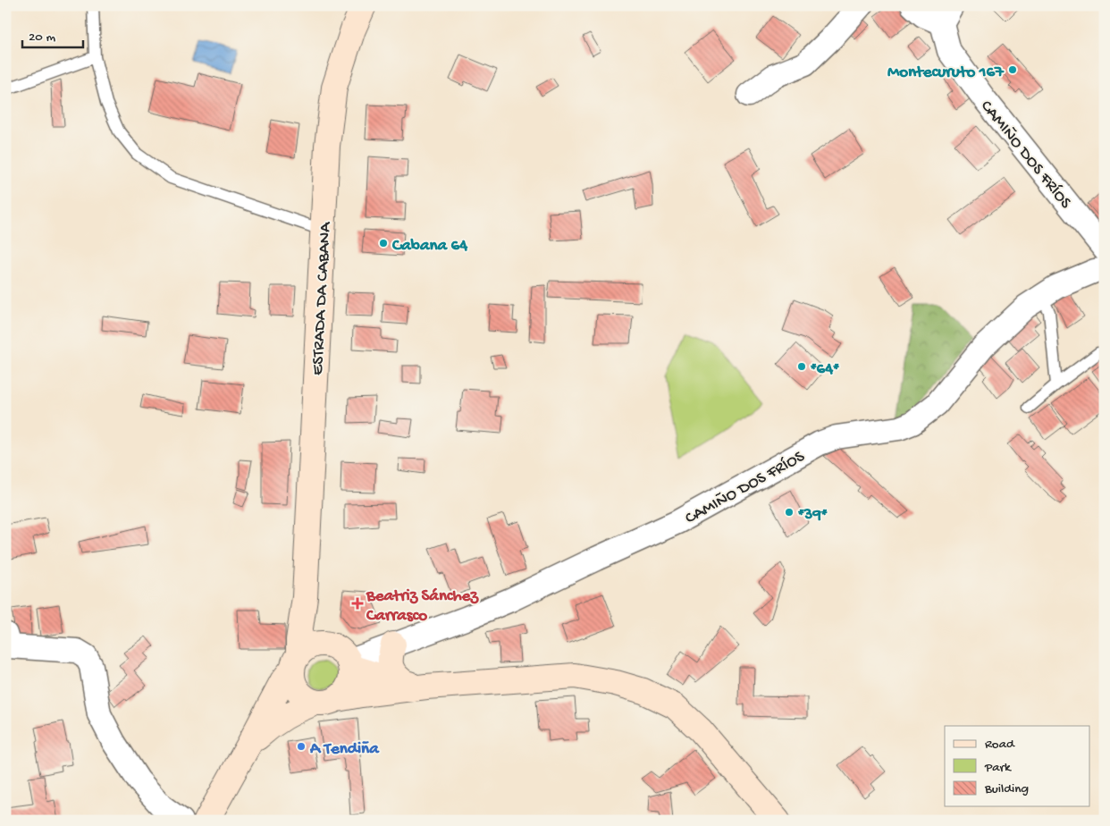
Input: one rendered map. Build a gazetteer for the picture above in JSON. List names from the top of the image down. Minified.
{"streets":{"main road":["ESTRADA DA CABANA"],"street":["CAMIÑO DOS FRÍOS"]},"crossings":[["CAMIÑO DOS FRÍOS","ESTRADA DA CABANA"]],"places":{"other":["Montecuruto 167","Cabana 64","*64*","*39*","A Tendiña"],"health":["Beatriz Sánchez Carrasco"]},"legend":["Road","Park","Building"],"scale_bar":"20 m"}
